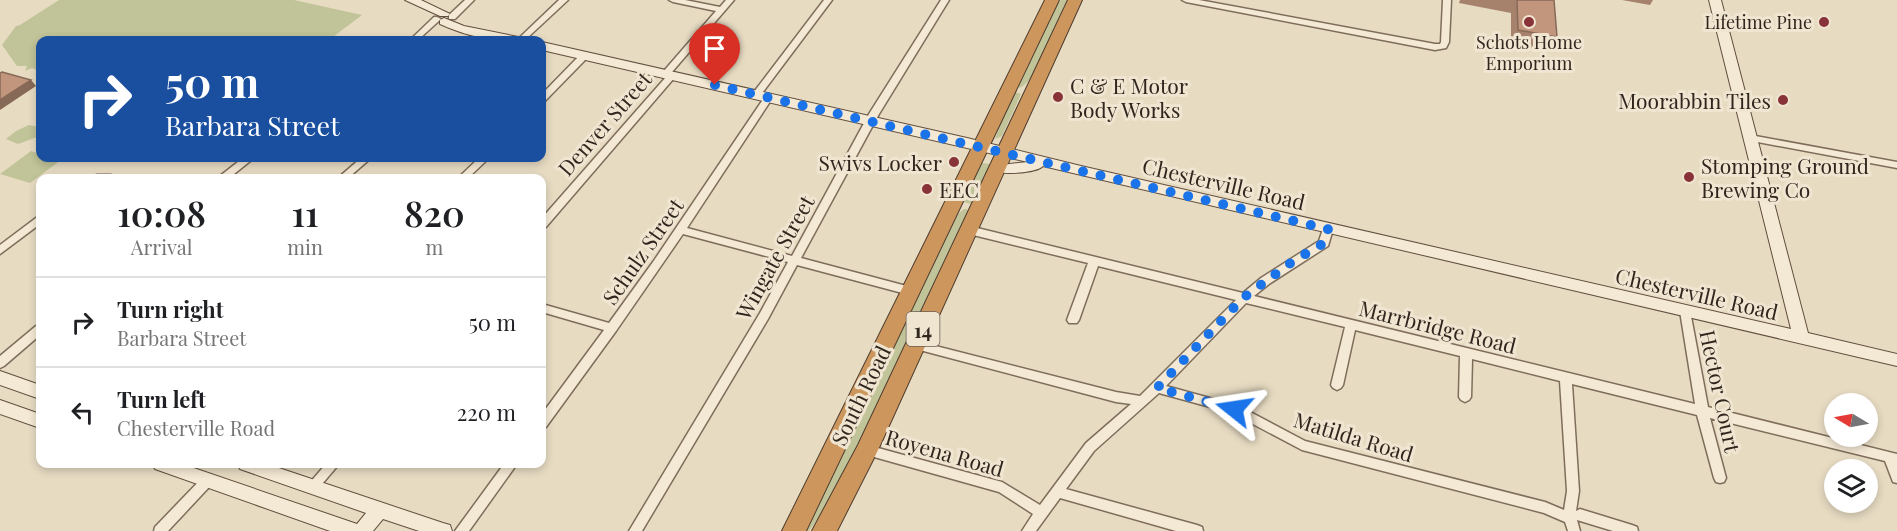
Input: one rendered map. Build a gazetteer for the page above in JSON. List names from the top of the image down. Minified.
{"streets":{"highway":["14","South Road"],"main road":["Chesterville Road"],"street":["Denver Street","Schulz Street","Wingate Street","Marrbridge Road","Hector Court","Matilda Road","Royena Road"]},"crossings":[["Chesterville Road","Hector Court"],["Chesterville Road","South Road"],["Marrbridge Road","Hector Court"],["Marrbridge Road","South Road"],["South Road","Royena Road"]],"places":["Schots Home Emporium","Lifetime Pine","C & E Motor Body Works","Moorabbin Tiles","Swivs Locker","Stomping Ground Brewing Co","EEC"],"north":"left","page":{"turn":["50 m","Barbara Street"],"eta":["10:08","Arrival","11","min","820","m"],"list":[{"name":"Turn right","note":"Barbara Street","value":"50 m"},{"name":"Turn left","note":"Chesterville Road","value":"220 m"}]}}
